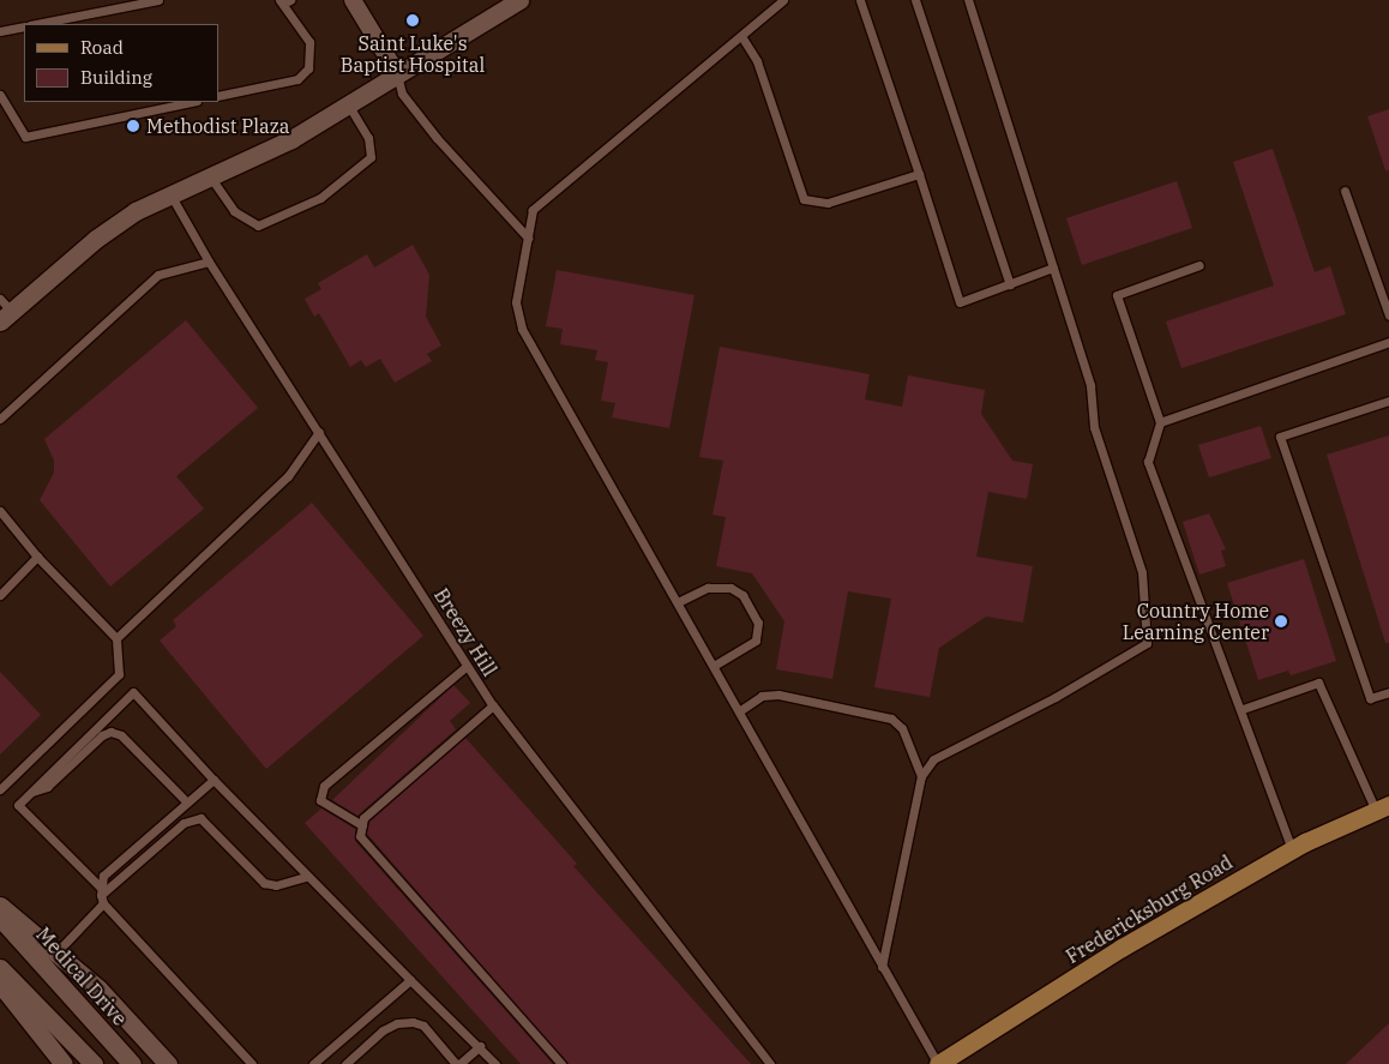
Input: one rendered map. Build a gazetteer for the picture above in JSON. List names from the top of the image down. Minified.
{"streets":{"main road":["Fredericksburg Road"],"street":["Medical Drive"],"lane":["Breezy Hill"]},"places":["Saint Luke's Baptist Hospital","Methodist Plaza","Country Home Learning Center"],"legend":["Road","Building"]}
